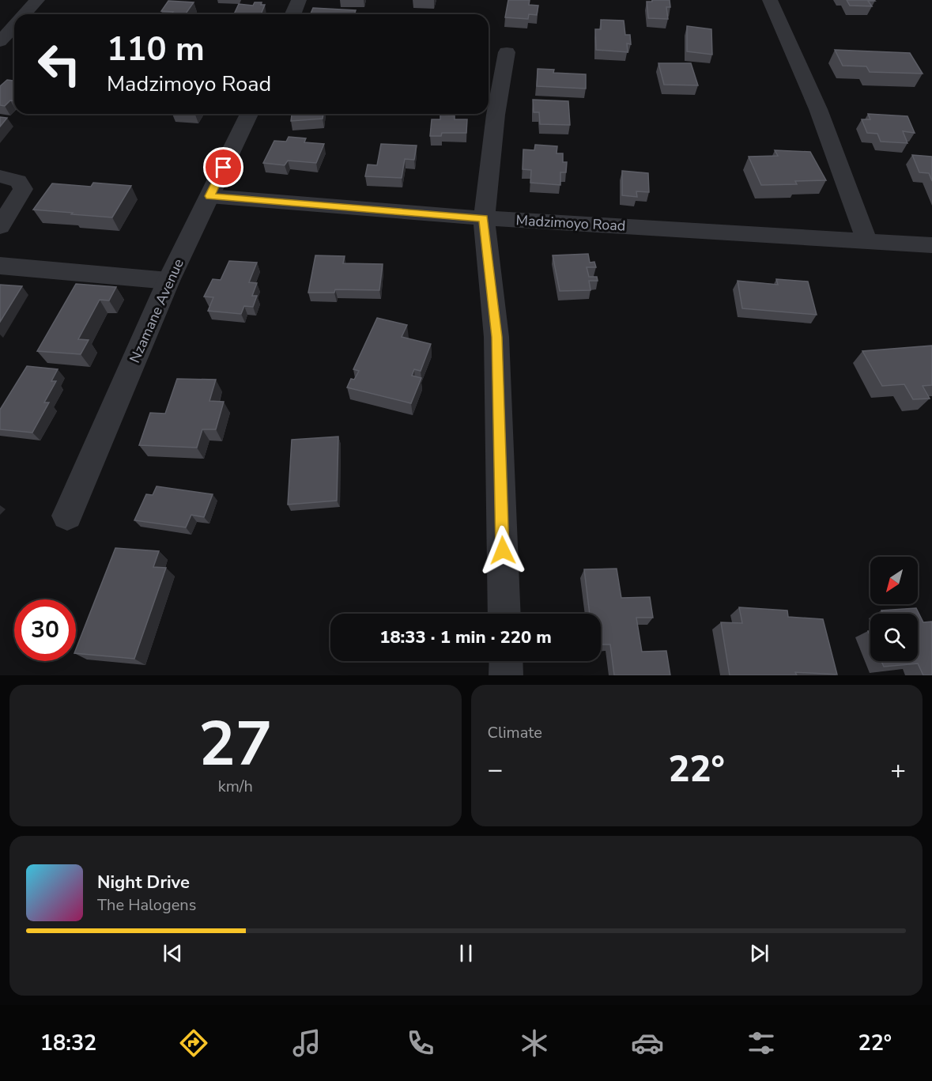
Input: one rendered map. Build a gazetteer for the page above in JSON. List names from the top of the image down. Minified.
{"streets":{"street":["Madzimoyo Road","Nzamane Avenue"]},"crossings":[["Madzimoyo Road","Nzamane Avenue"]],"north":"bottom left","page":{"turn":["110 m","Madzimoyo Road"],"limit":"30","trip":"18:33 · 1 min · 220 m","tile":[["27","km/h"],"Climate"],"heat":["−","22°","+"],"song":["Night Drive","The Halogens"],"tabs":["18:32","22°"]}}
